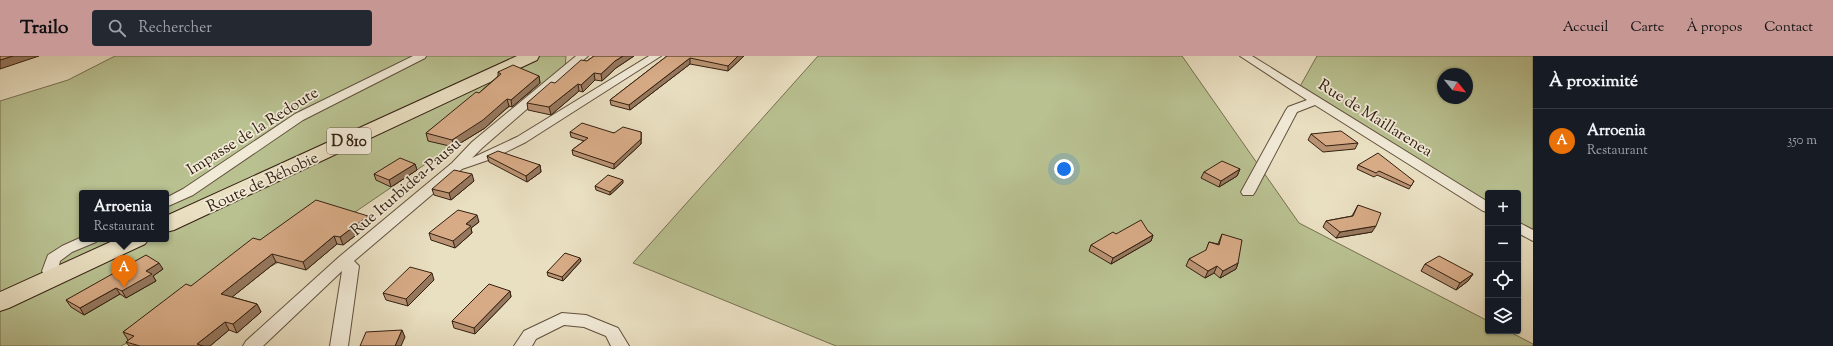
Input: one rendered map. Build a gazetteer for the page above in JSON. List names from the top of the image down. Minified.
{"streets":{"main road":["D 810","Route de Béhobie"],"street":["Rue de Maillarenea","Impasse de la Redoute","Rue Iturbidea-Pausu"]},"north":"bottom right","page":{"header":"Trailo","search":"Rechercher","nav":["Accueil","Carte","À propos","Contact"],"heading":"À proximité","list":[{"mark":"A","name":"Arroenia","note":"Restaurant","value":"350 m"}],"map_buttons":["+","−"],"popup":["Arroenia","Restaurant"],"pins":"A"}}
